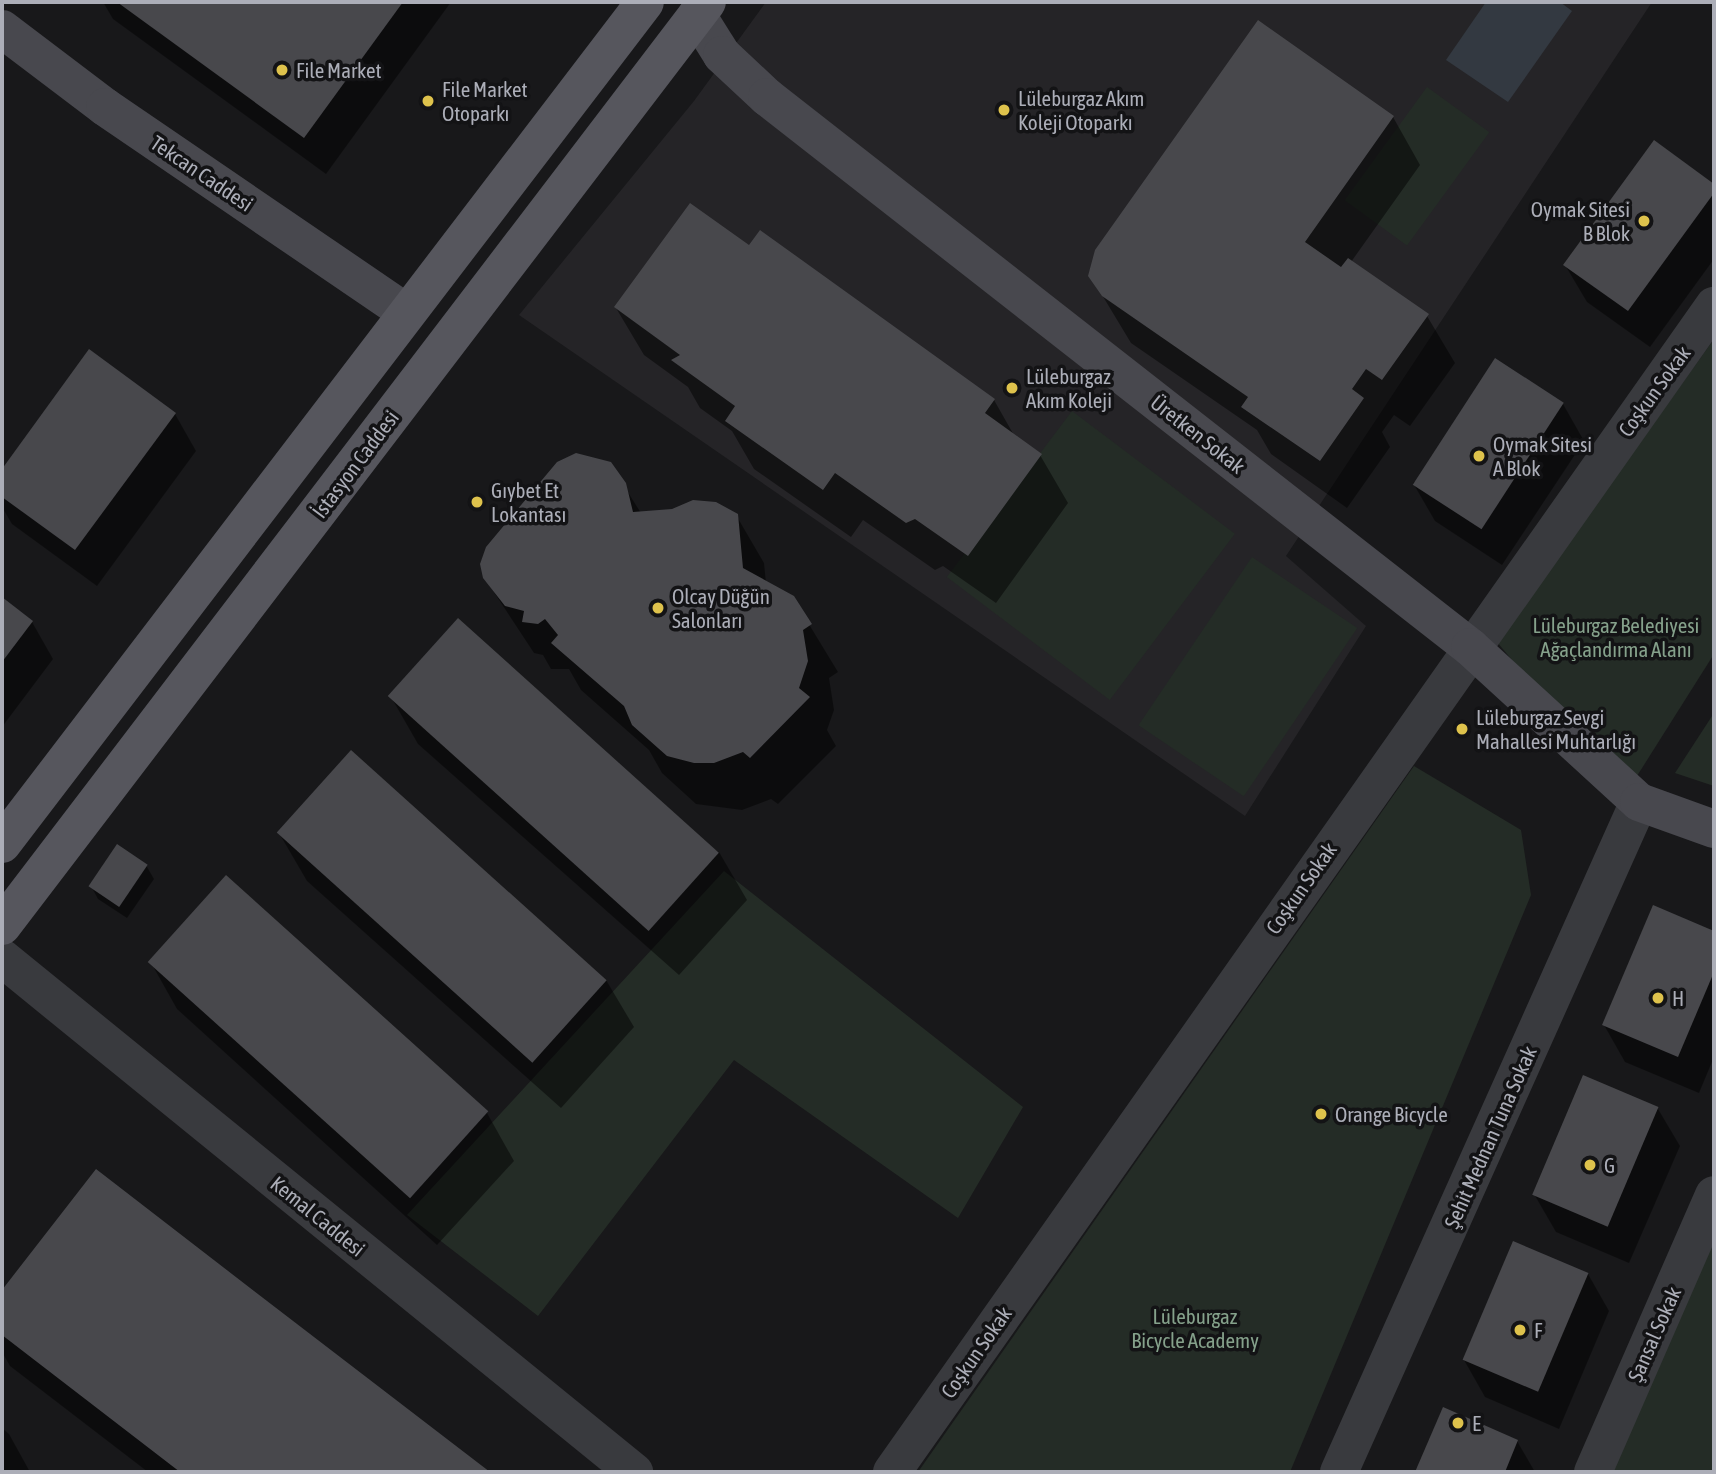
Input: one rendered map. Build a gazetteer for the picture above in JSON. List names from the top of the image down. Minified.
{"streets":{"main road":["İstasyon Caddesi"],"street":["Tekcan Caddesi","Coşkun Sokak","Üretken Sokak","Şehit Mednan Tuna Sokak","Kemal Caddesi","Şansal Sokak"]},"crossings":[["Coşkun Sokak","Üretken Sokak"],["Üretken Sokak","İstasyon Caddesi"],["Üretken Sokak","Şehit Mednan Tuna Sokak"]],"parks":["Lüleburgaz Belediyesi Ağaçlandırma Alanı","Lüleburgaz Bicycle Academy"],"places":["File Market","File Market Otoparkı","Lüleburgaz Akım Koleji Otoparkı","Oymak Sitesi B Blok","Lüleburgaz Akım Koleji","Oymak Sitesi A Blok","Gıybet Et Lokantası","Olcay Düğün Salonları","Lüleburgaz Sevgi Mahallesi Muhtarlığı","H","Orange Bicycle","G","F","E"]}
